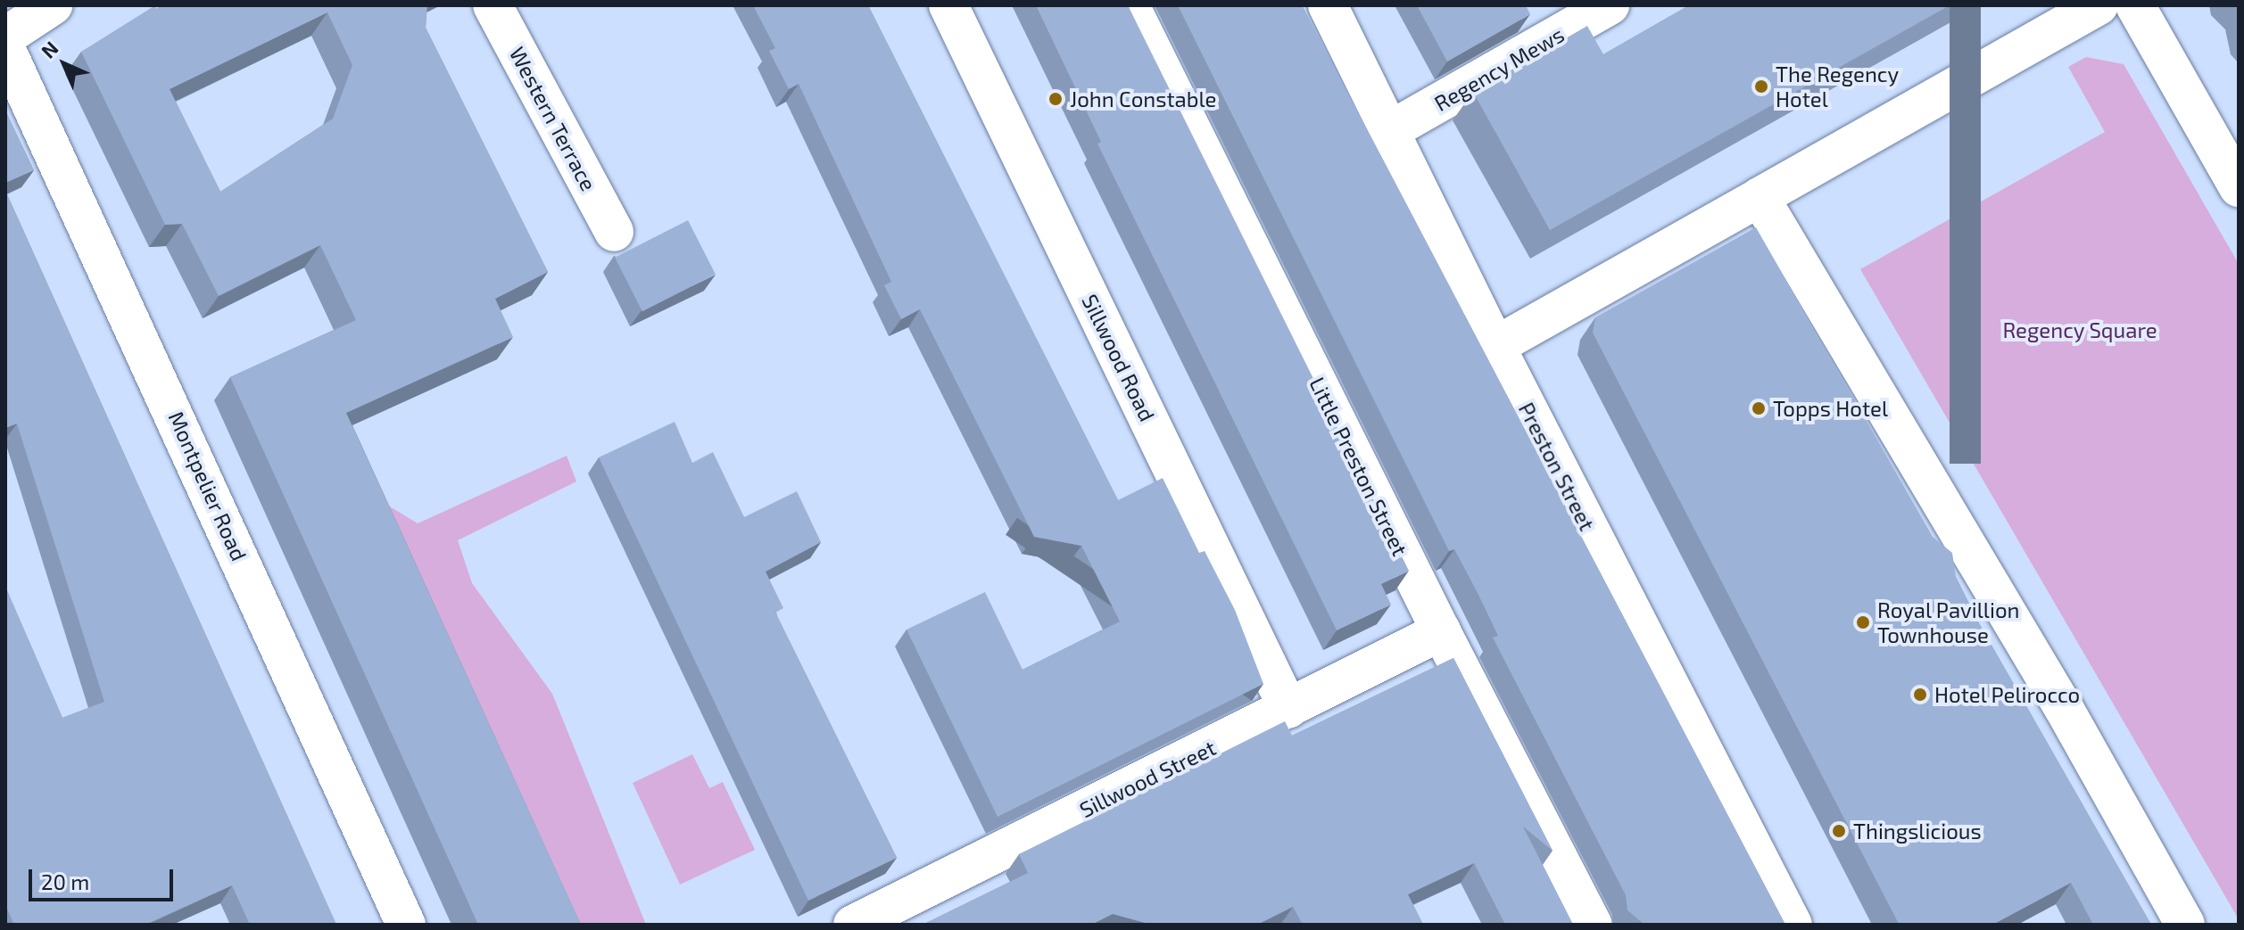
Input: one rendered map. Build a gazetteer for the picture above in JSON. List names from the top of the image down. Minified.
{"streets":{"street":["Regency Mews","Western Terrace","Sillwood Road","Little Preston Street","Preston Street","Montpelier Road","Sillwood Street"]},"crossings":[["Regency Mews","Preston Street"],["Sillwood Road","Sillwood Street"],["Little Preston Street","Sillwood Street"]],"parks":["Regency Square"],"places":["The Regency Hotel","John Constable","Topps Hotel","Royal Pavillion Townhouse","Hotel Pelirocco","Thingslicious"],"scale_bar":"20 m","north":"top left"}
